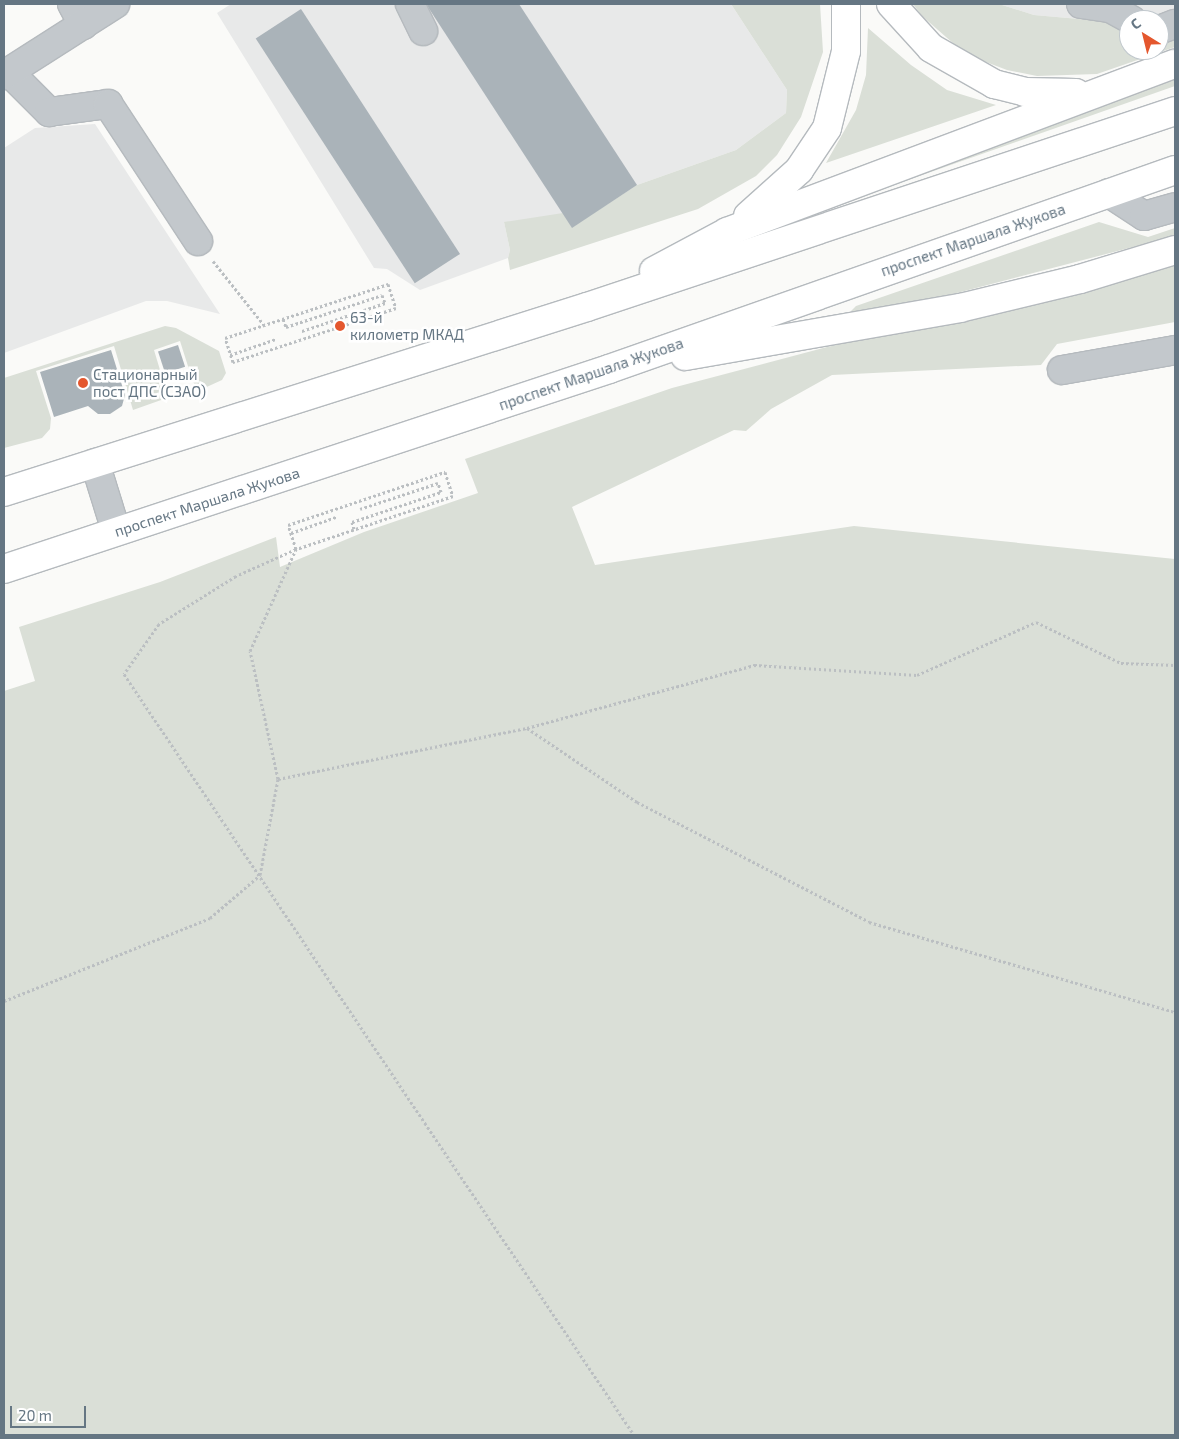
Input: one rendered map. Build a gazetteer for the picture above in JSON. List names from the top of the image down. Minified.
{"streets":{"main road":["проспект Маршала Жукова"]},"places":["63-й километр МКАД","Стационарный пост ДПС (СЗАО)"],"scale_bar":"20 m","north":"top left"}
